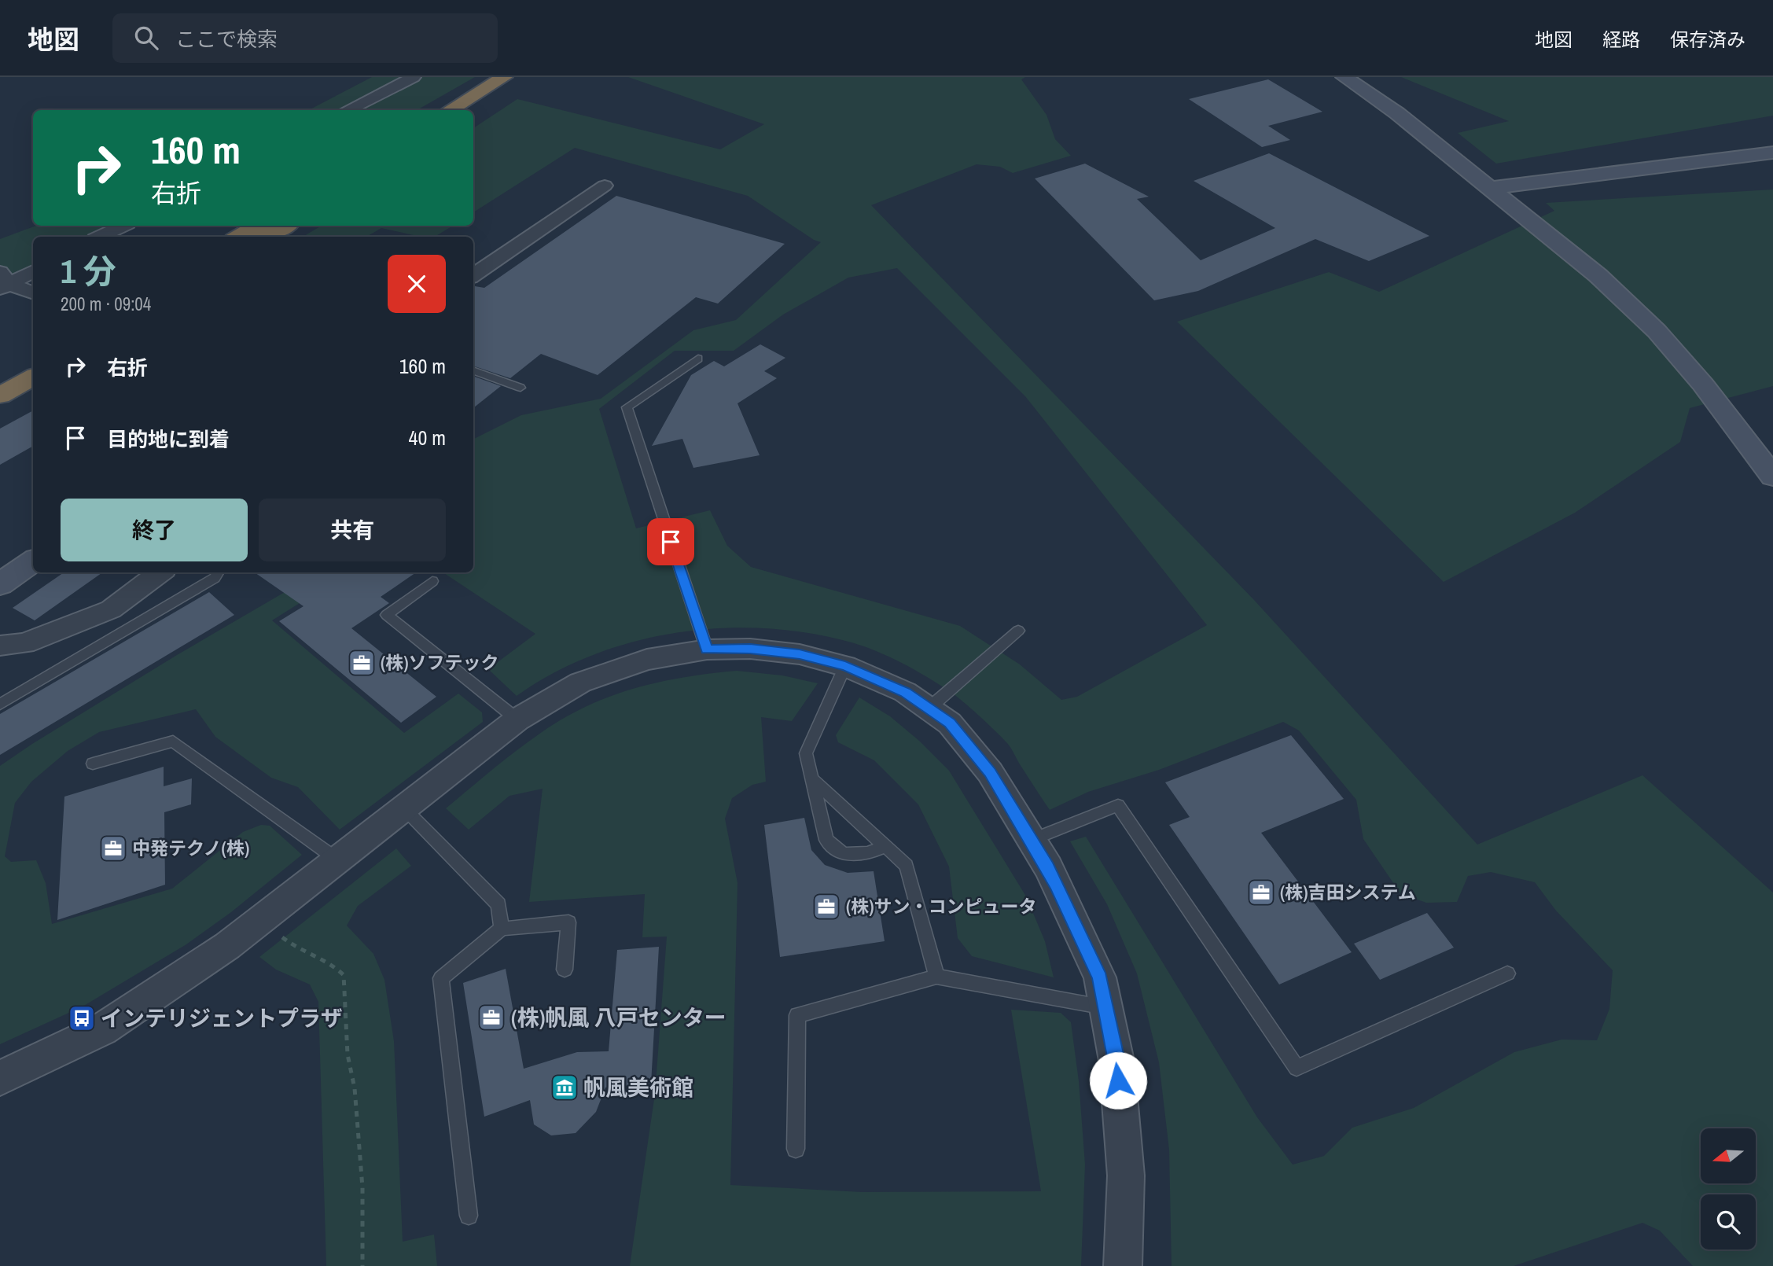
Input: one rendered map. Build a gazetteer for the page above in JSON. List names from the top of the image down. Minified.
{"places":{"office":["(株)ソフテック","中発テクノ(株)","(株)吉田システム","(株)サン・コンピュータ","(株)帆風 八戸センター"],"bus stop":["インテリジェントプラザ"],"museum":["帆風美術館"]},"north":"left","page":{"header":"地図","search":"ここで検索","nav":["地図","経路","保存済み"],"turn":["160 m","右折"],"heading":["1 分","200 m · 09:04"],"list":[{"name":"右折","value":"160 m"},{"name":"目的地に到着","value":"40 m"}],"buttons":["終了","共有"]}}
